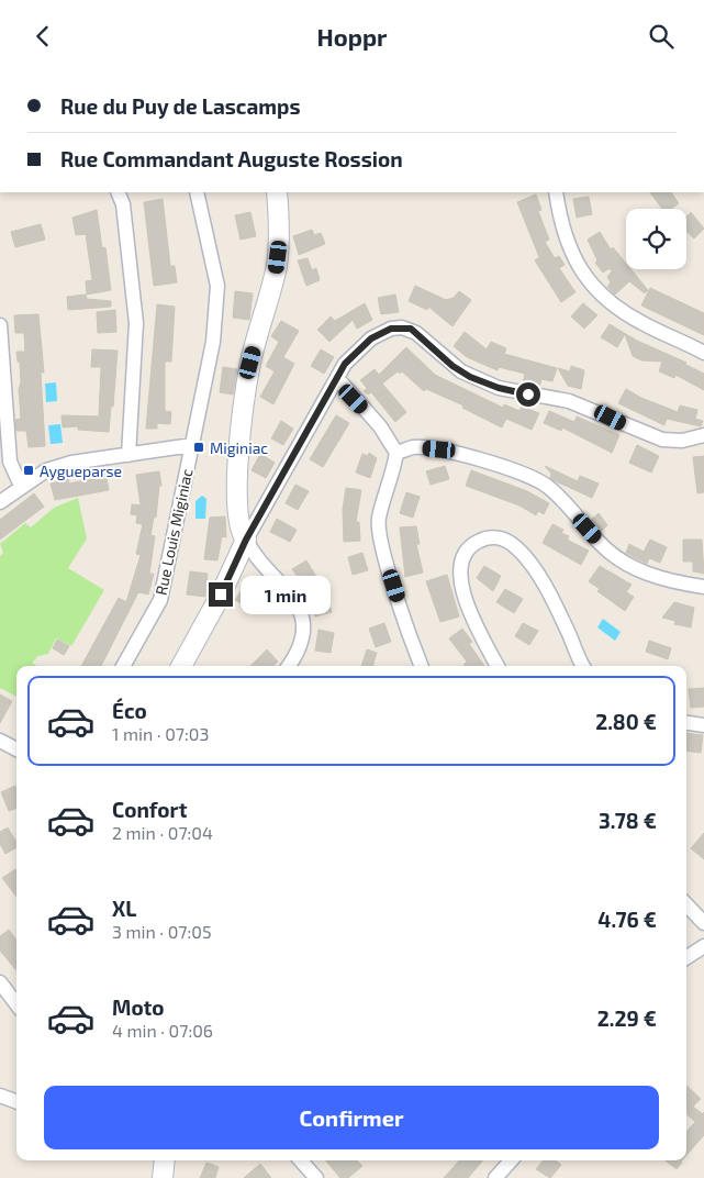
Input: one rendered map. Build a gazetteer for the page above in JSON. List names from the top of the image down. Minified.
{"streets":{"street":["Rue Louis Miginiac"]},"places":{"transit":["Miginiac","Aygueparse"]},"page":{"header":"Hoppr","banner":["Rue du Puy de Lascamps","Rue Commandant Auguste Rossion"],"bubble":"1 min","list":[{"name":"Éco","note":"1 min · 07:03","value":"2.80 €"},{"name":"Confort","note":"2 min · 07:04","value":"3.78 €"},{"name":"XL","note":"3 min · 07:05","value":"4.76 €"},{"name":"Moto","note":"4 min · 07:06","value":"2.29 €"}],"buttons":"Confirmer"}}
